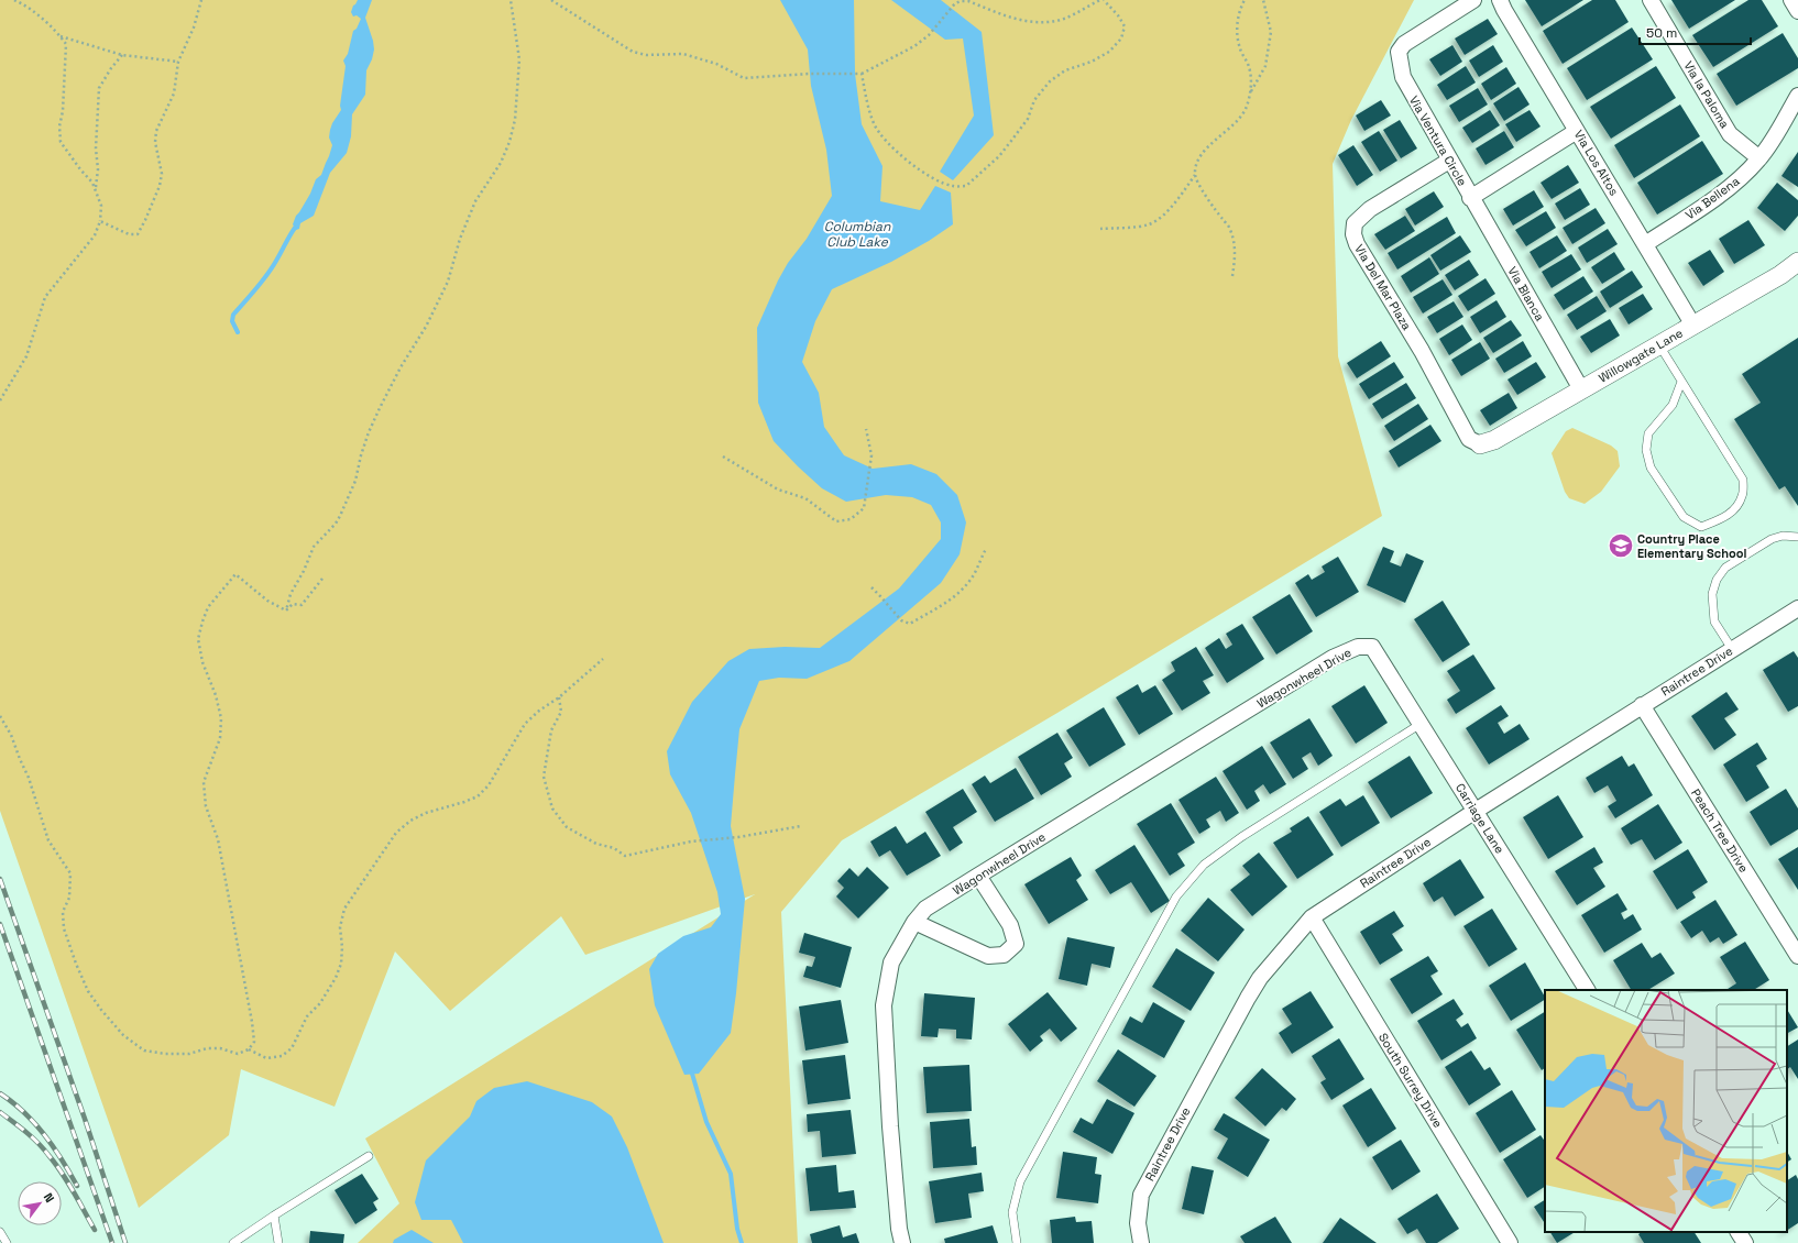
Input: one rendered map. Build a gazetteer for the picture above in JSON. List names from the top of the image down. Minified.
{"streets":{"street":["Via la Paloma","Via Ventura Circle","Via Los Altos","Via Bellena","Via Del Mar Plaza","Via Blanca","Willowgate Lane","Raintree Drive","Wagonwheel Drive","Carriage Lane","Peach Tree Drive","South Surrey Drive"]},"crossings":[["Via la Paloma","Via Bellena"],["Via Ventura Circle","Via Los Altos"],["Via Ventura Circle","Via Del Mar Plaza"],["Via Ventura Circle","Via Blanca"],["Via Los Altos","Via Bellena"],["Via Los Altos","Willowgate Lane"],["Via Del Mar Plaza","Willowgate Lane"],["Via Blanca","Willowgate Lane"],["Raintree Drive","Carriage Lane"],["Raintree Drive","Peach Tree Drive"],["Raintree Drive","South Surrey Drive"],["Wagonwheel Drive","Carriage Lane"]],"water":["Columbian Club Lake"],"places":{"school or university":["Country Place Elementary School"]},"scale_bar":"50 m","north":"top right"}
